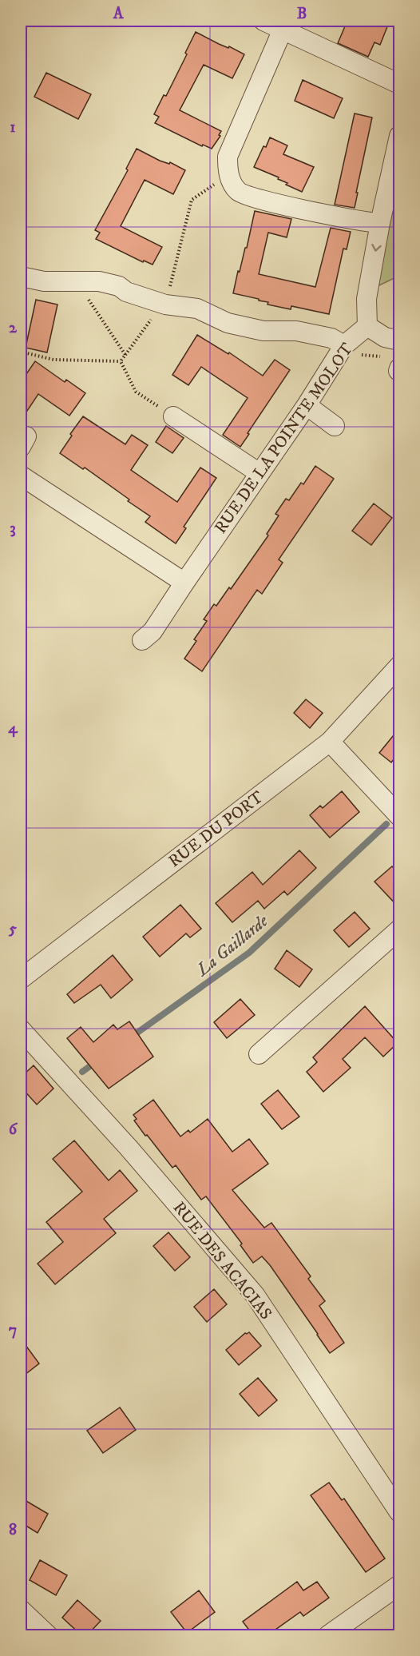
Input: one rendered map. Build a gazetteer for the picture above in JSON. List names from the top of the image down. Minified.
{"streets":{"street":["RUE DE LA POINTE MOLOT","RUE DU PORT","RUE DES ACACIAS"]},"water":["La Gaillarde"],"grid":{"columns":["A","B"],"rows":["1","2","3","4","5","6","7","8"]}}
